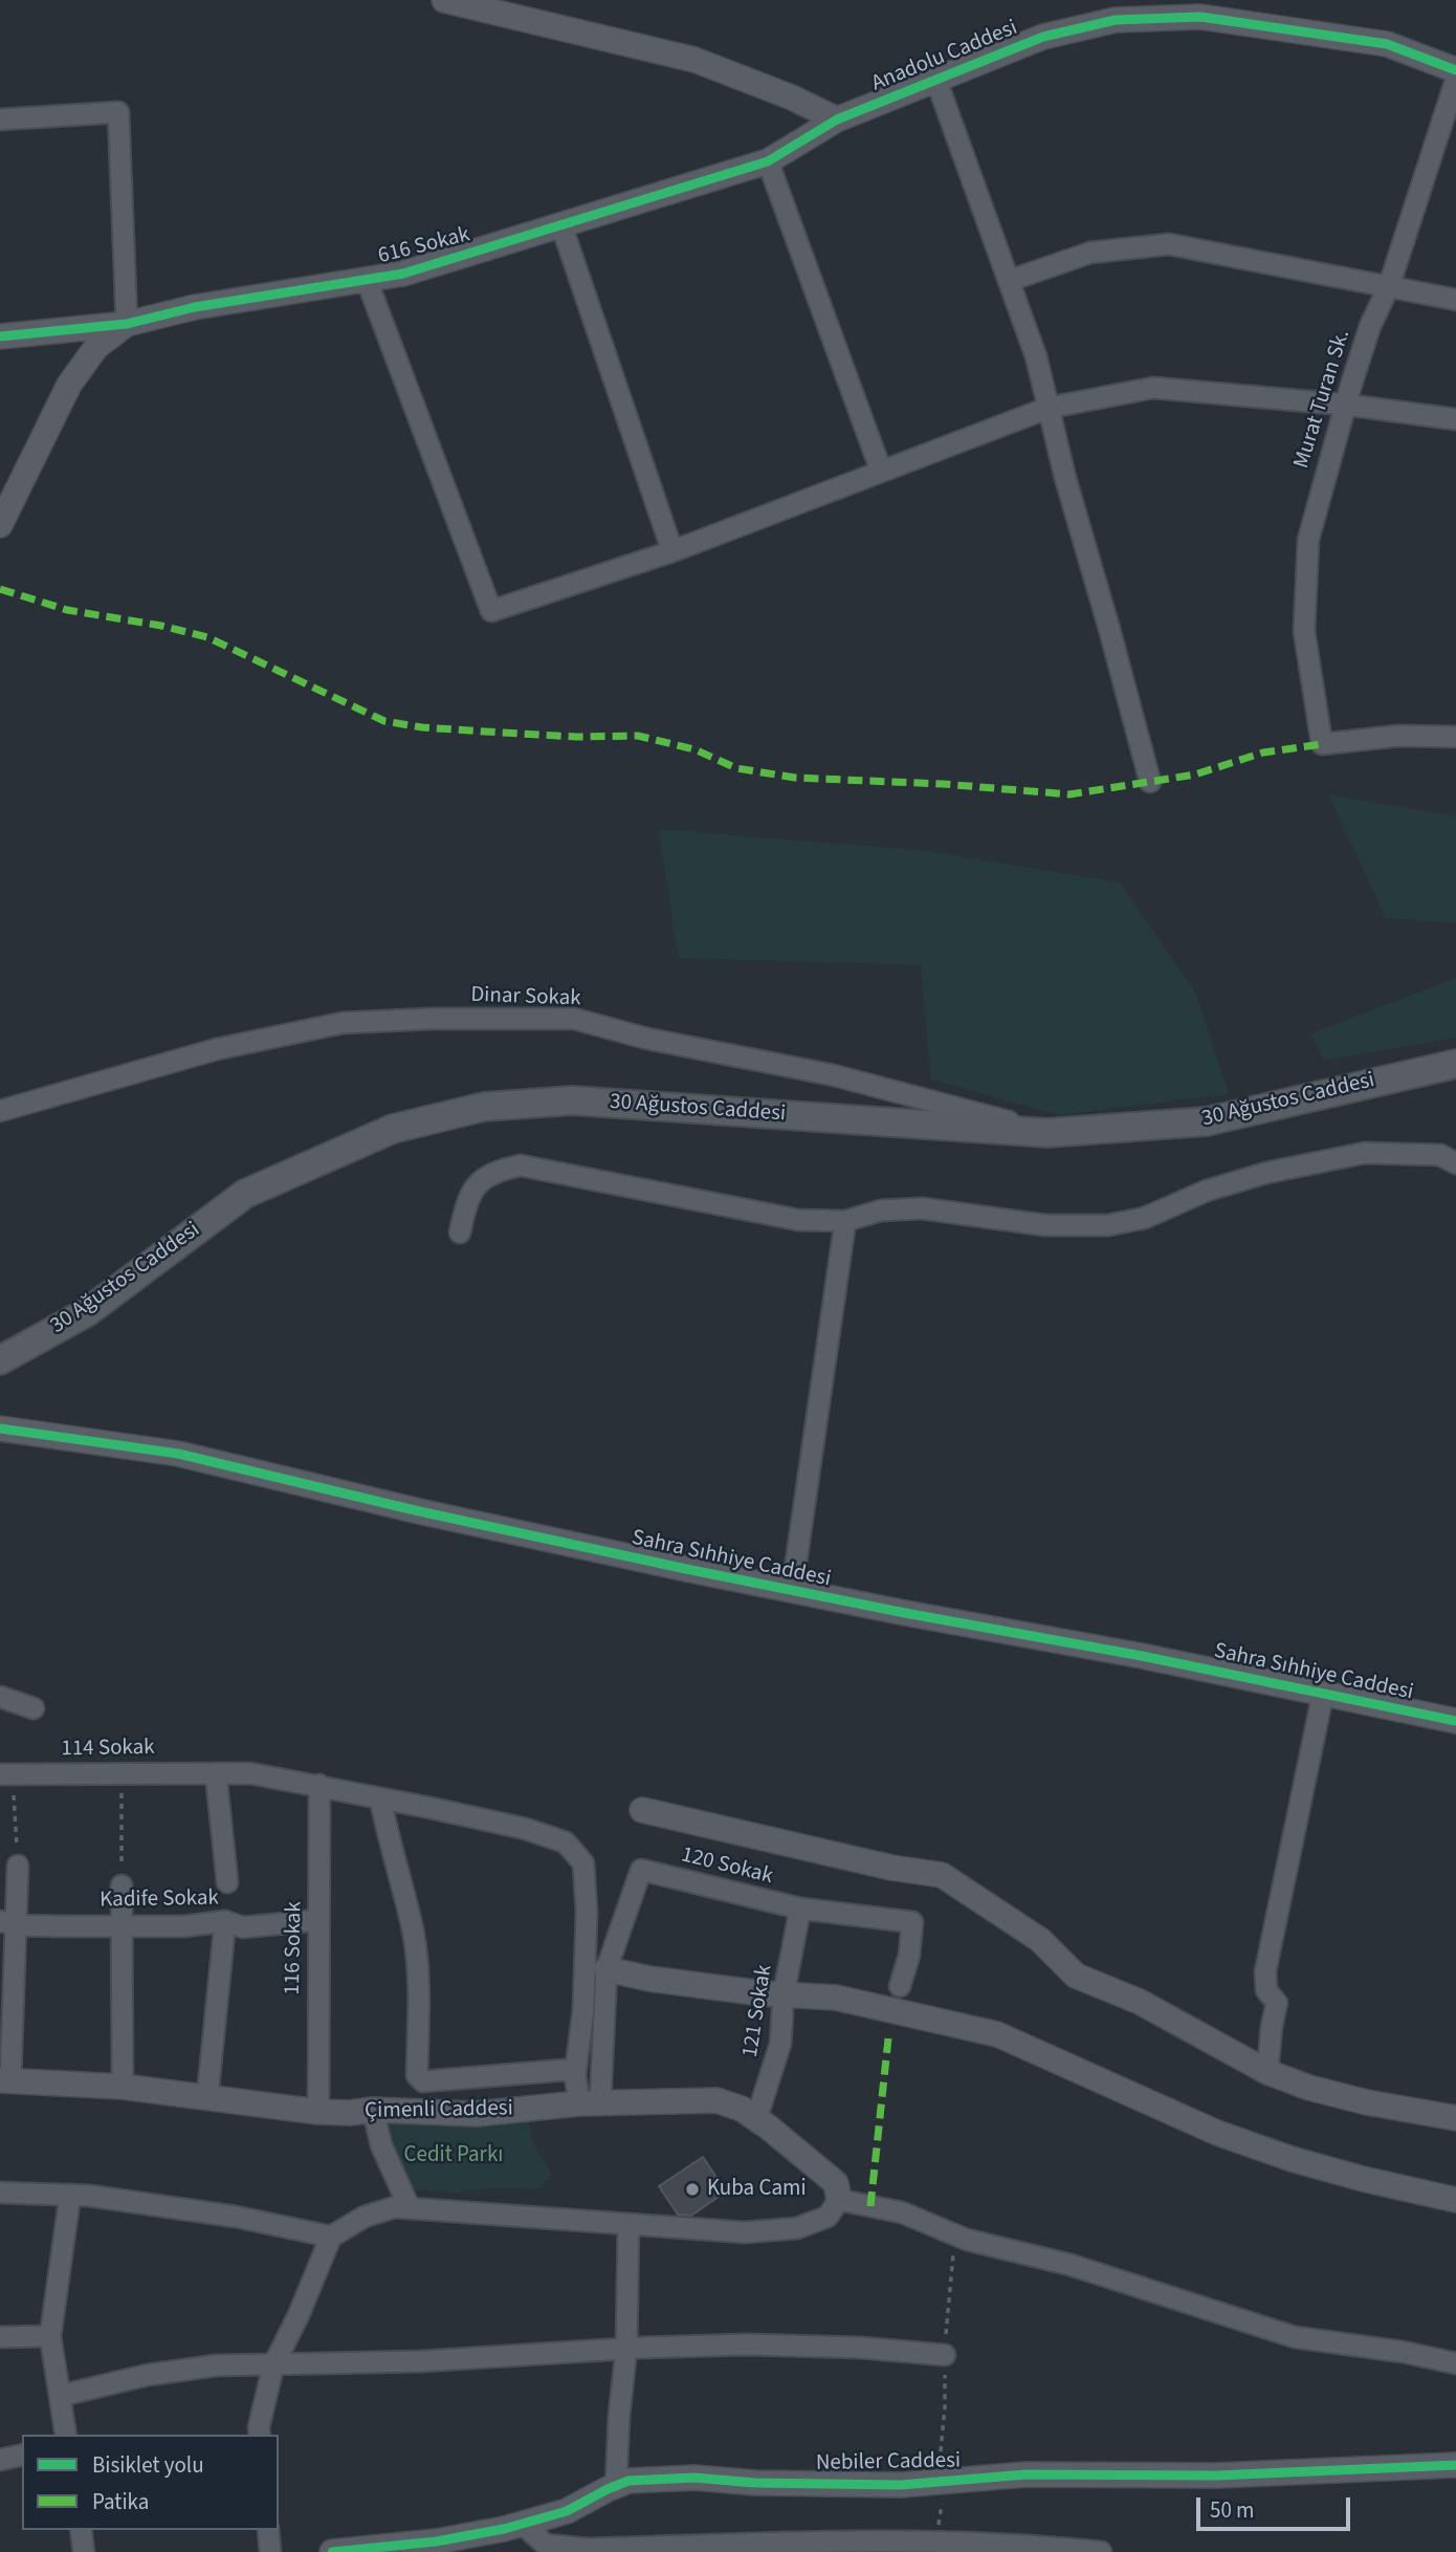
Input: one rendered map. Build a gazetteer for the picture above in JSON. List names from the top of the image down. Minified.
{"streets":{"main road":["30 Ağustos Caddesi"],"street":["Anadolu Caddesi","616 Sokak","Murat Turan Sk.","Dinar Sokak","Sahra Sıhhiye Caddesi","114 Sokak","120 Sokak","Kadife Sokak","116 Sokak","121 Sokak","Çimenli Caddesi","Nebiler Caddesi"]},"crossings":[["Anadolu Caddesi","616 Sokak"],["Dinar Sokak","30 Ağustos Caddesi"],["114 Sokak","116 Sokak"],["114 Sokak","Çimenli Caddesi"],["120 Sokak","121 Sokak"],["Kadife Sokak","116 Sokak"],["116 Sokak","Çimenli Caddesi"],["121 Sokak","Çimenli Caddesi"]],"parks":["Cedit Parkı"],"places":["Kuba Cami"],"legend":["Bisiklet yolu","Patika"],"scale_bar":"50 m"}
